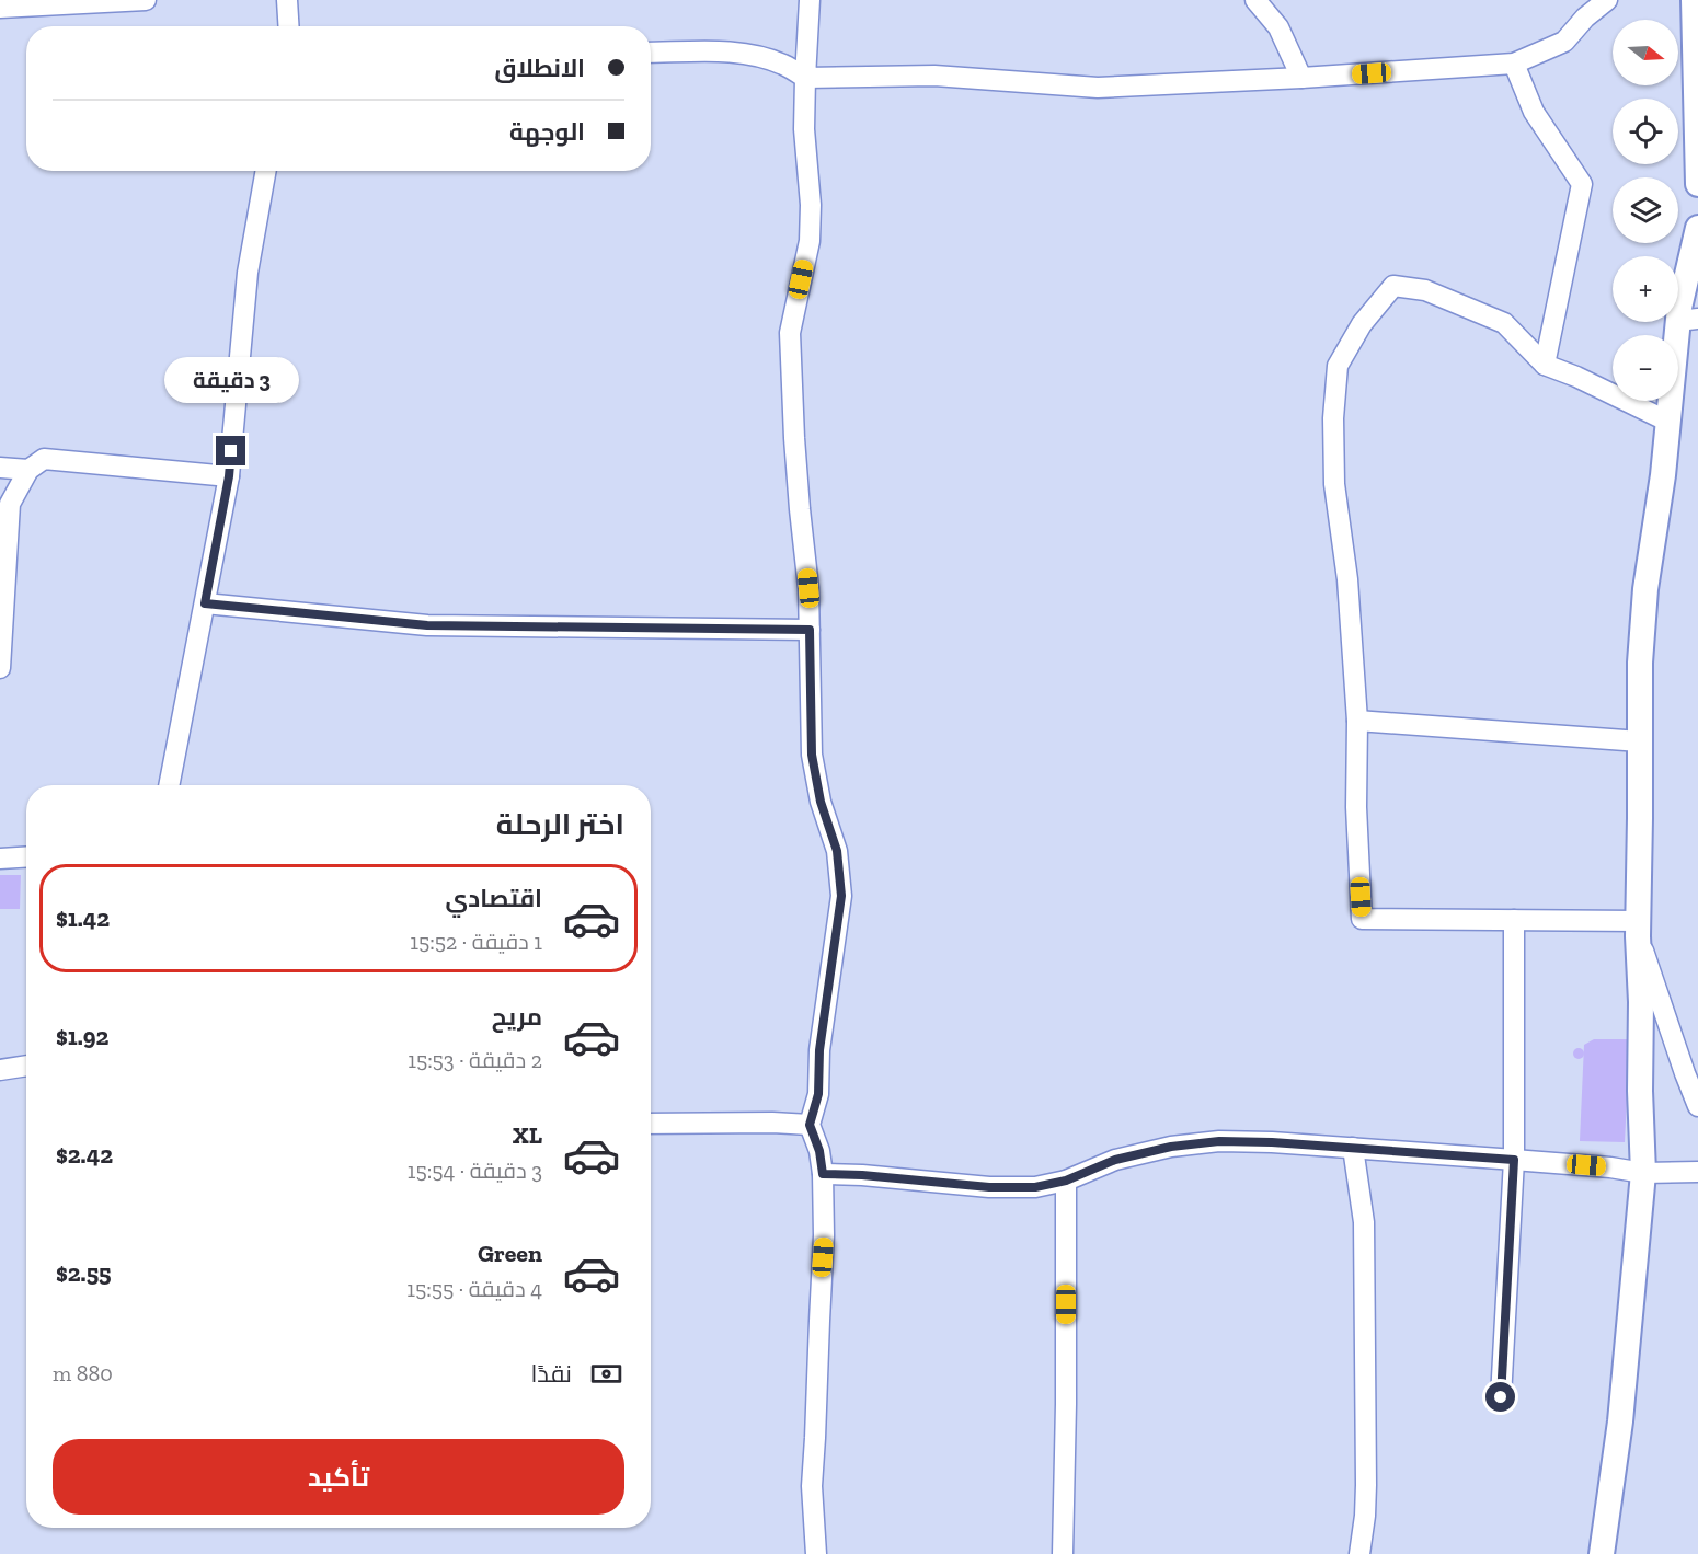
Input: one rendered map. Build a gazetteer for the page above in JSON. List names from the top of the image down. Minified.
{"north":"right","page":{"map_buttons":["+","−"],"banner":["الانطلاق","الوجهة"],"bubble":"3 دقيقة","heading":"اختر الرحلة","list":[{"name":"اقتصادي","note":"1 دقيقة · 15:52","value":"$1.42"},{"name":"مريح","note":"2 دقيقة · 15:53","value":"$1.92"},{"name":"XL","note":"3 دقيقة · 15:54","value":"$2.42"},{"name":"Green","note":"4 دقيقة · 15:55","value":"$2.55"}],"pay":["نقدًا","880 m"],"buttons":"تأكيد"}}
